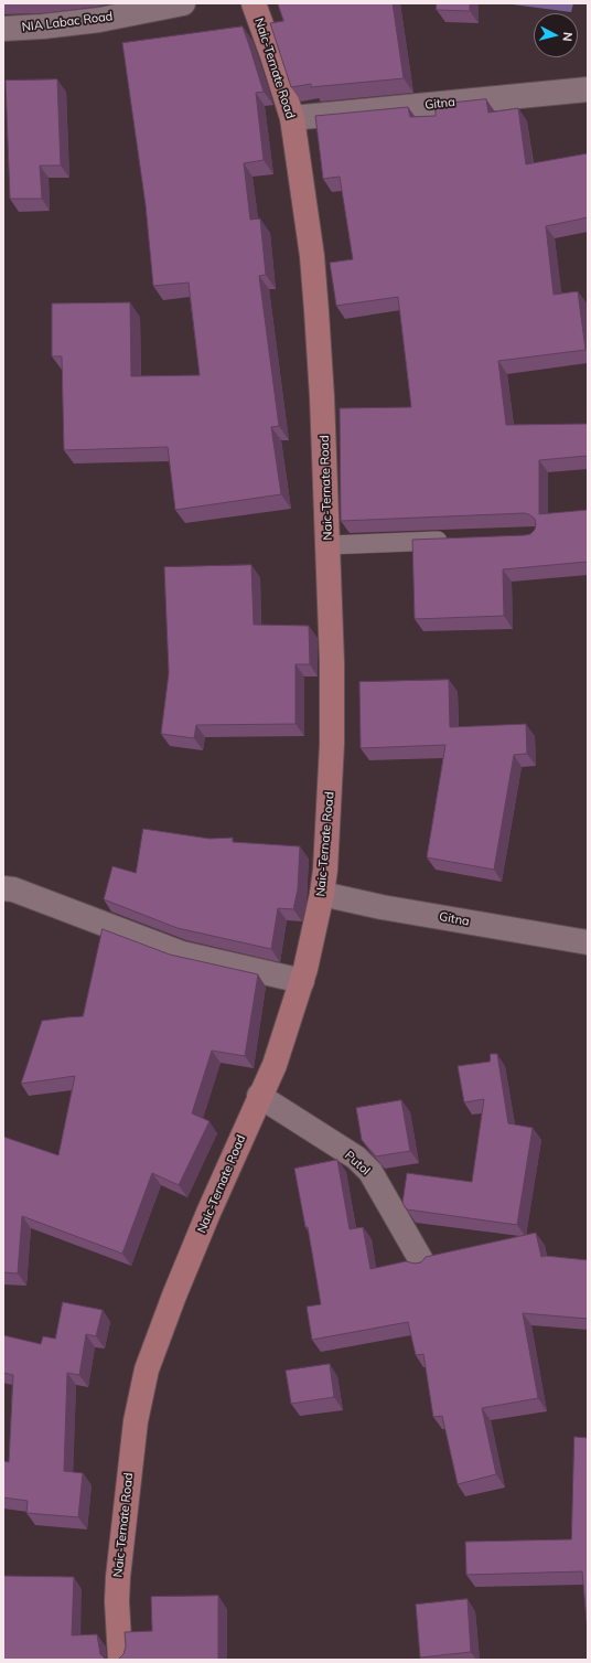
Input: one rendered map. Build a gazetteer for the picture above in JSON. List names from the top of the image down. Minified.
{"streets":{"main road":["Naic-Ternate Road"],"street":["NIA Labac Road","Gitna","Putol"]},"crossings":[["Naic-Ternate Road","Gitna"],["Naic-Ternate Road","Putol"]],"north":"right"}
